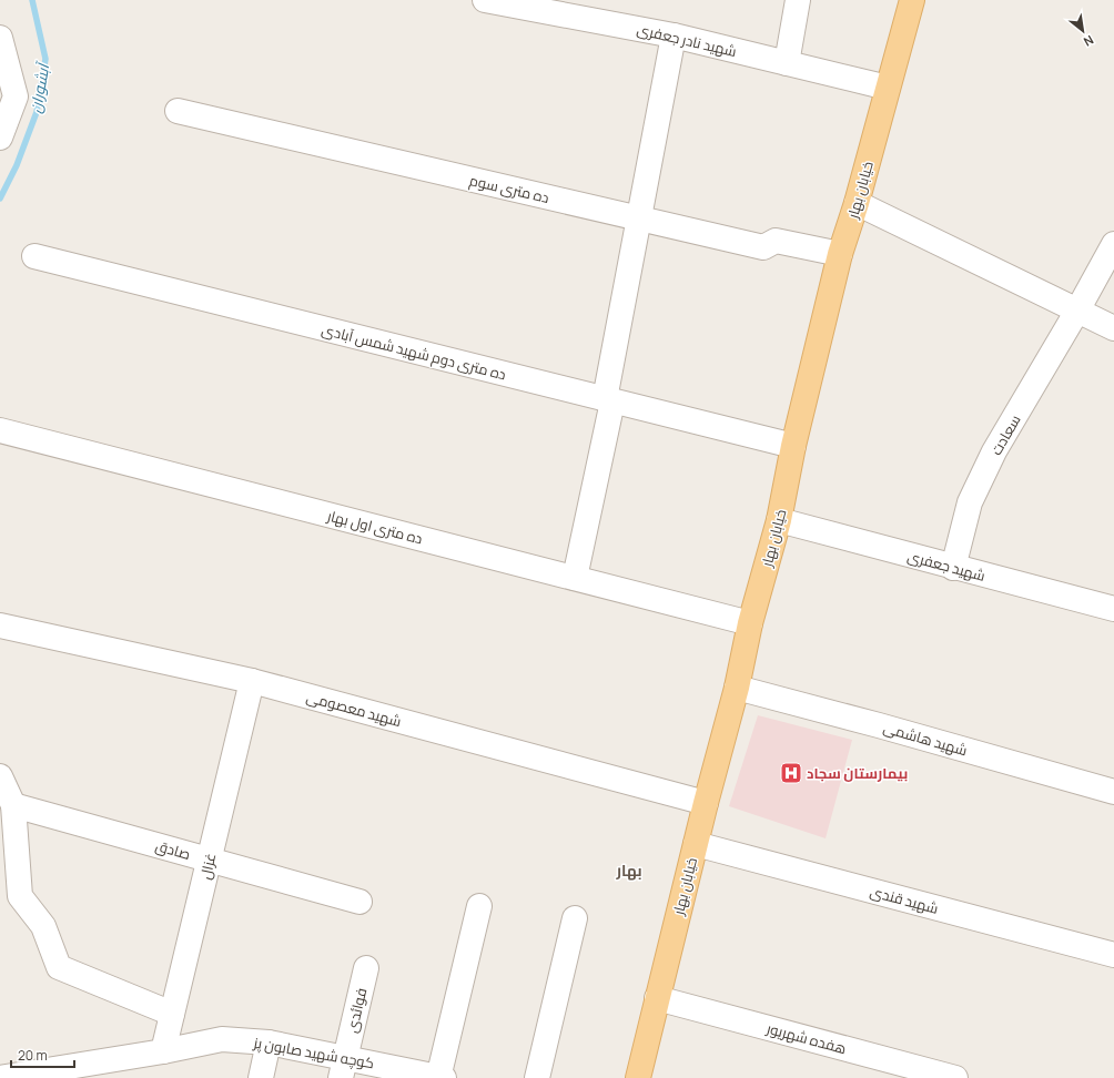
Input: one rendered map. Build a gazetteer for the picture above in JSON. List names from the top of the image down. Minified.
{"streets":{"main road":["خیابان بهار"],"street":["شهید نادر جعفری","ده متری سوم","ده متری دوم شهید شمس آبادی","سعادت","ده متری اول بهار","شهید جعفری","شهید معصومی","شهید هاشمی","صادق","غزال","شهید قندی","فوائدی","هفده شهریور","کوچه شهید صابون پز"]},"crossings":[["شهید نادر جعفری","خیابان بهار"],["ده متری سوم","خیابان بهار"],["خیابان بهار","ده متری دوم شهید شمس آبادی"],["خیابان بهار","ده متری اول بهار"],["خیابان بهار","شهید جعفری"],["خیابان بهار","شهید معصومی"],["خیابان بهار","شهید هاشمی"],["خیابان بهار","شهید قندی"],["خیابان بهار","هفده شهریور"],["سعادت","شهید جعفری"],["شهید معصومی","غزال"],["صادق","غزال"],["غزال","کوچه شهید صابون پز"],["فوائدی","کوچه شهید صابون پز"]],"districts":["بهار"],"water":["آبشوران"],"places":{"hospital":["بیمارستان سجاد"]},"scale_bar":"20 m","north":"bottom right"}
